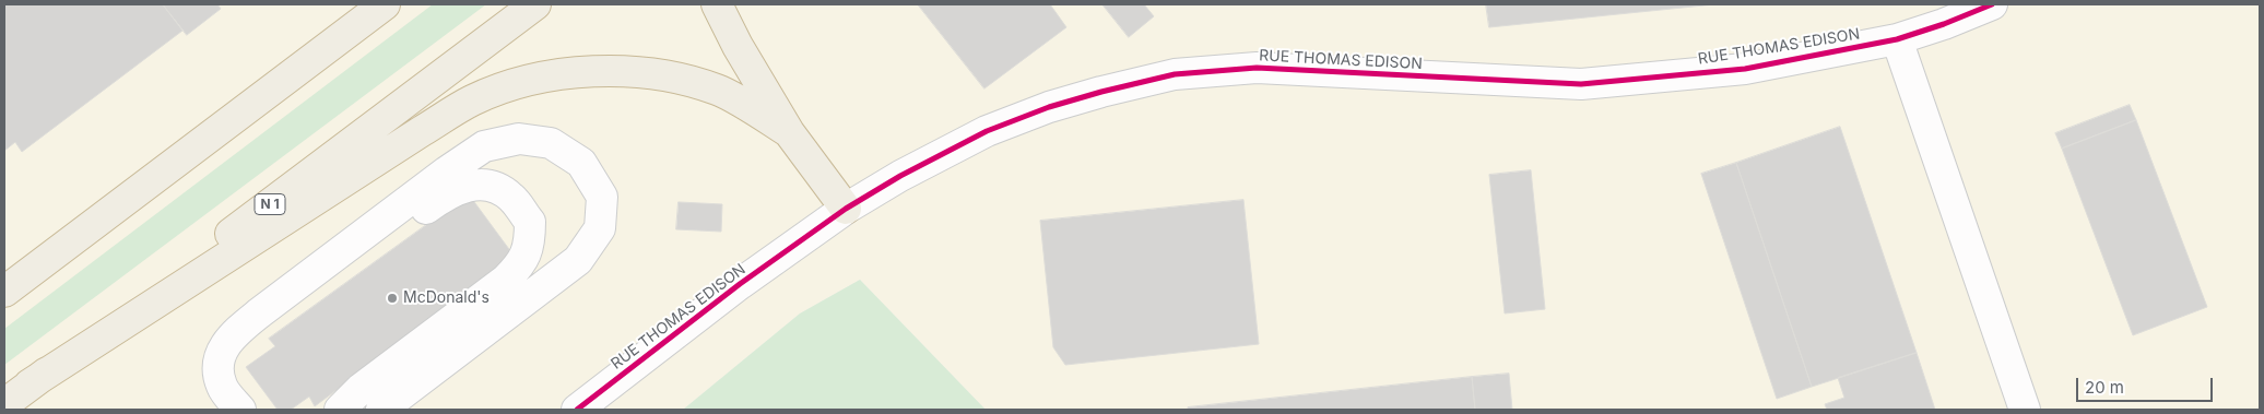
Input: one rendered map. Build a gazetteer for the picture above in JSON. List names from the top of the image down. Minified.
{"streets":{"highway":["N 1"],"street":["RUE THOMAS EDISON"]},"places":["McDonald's"],"scale_bar":"20 m"}
